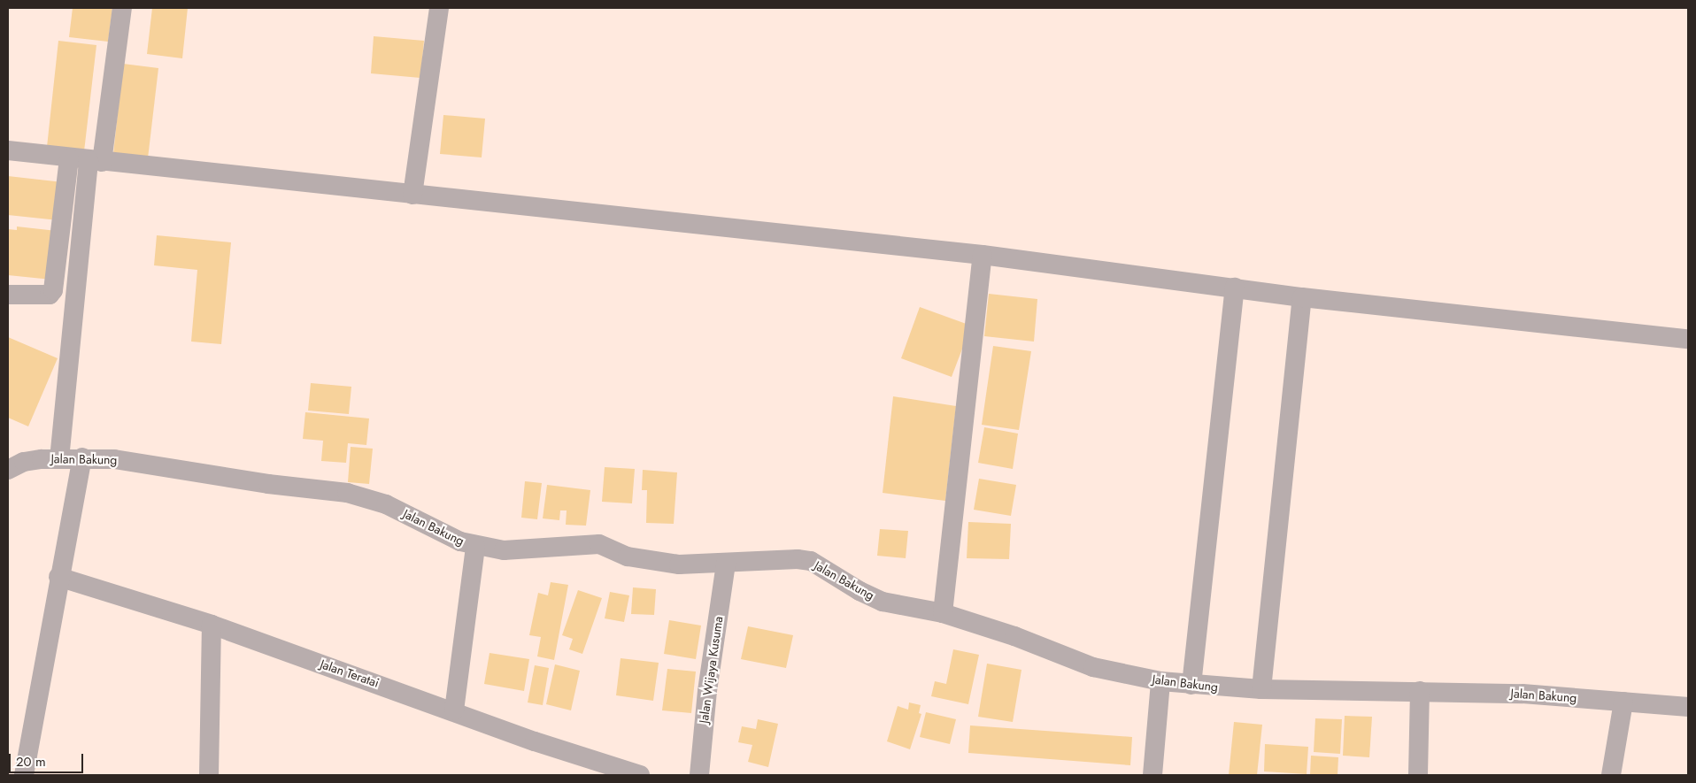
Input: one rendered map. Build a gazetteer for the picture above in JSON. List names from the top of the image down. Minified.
{"streets":{"street":["Jalan Bakung","Jalan Wijaya Kusuma","Jalan Teratai"]},"crossings":[["Jalan Bakung","Jalan Wijaya Kusuma"]],"scale_bar":"20 m"}
